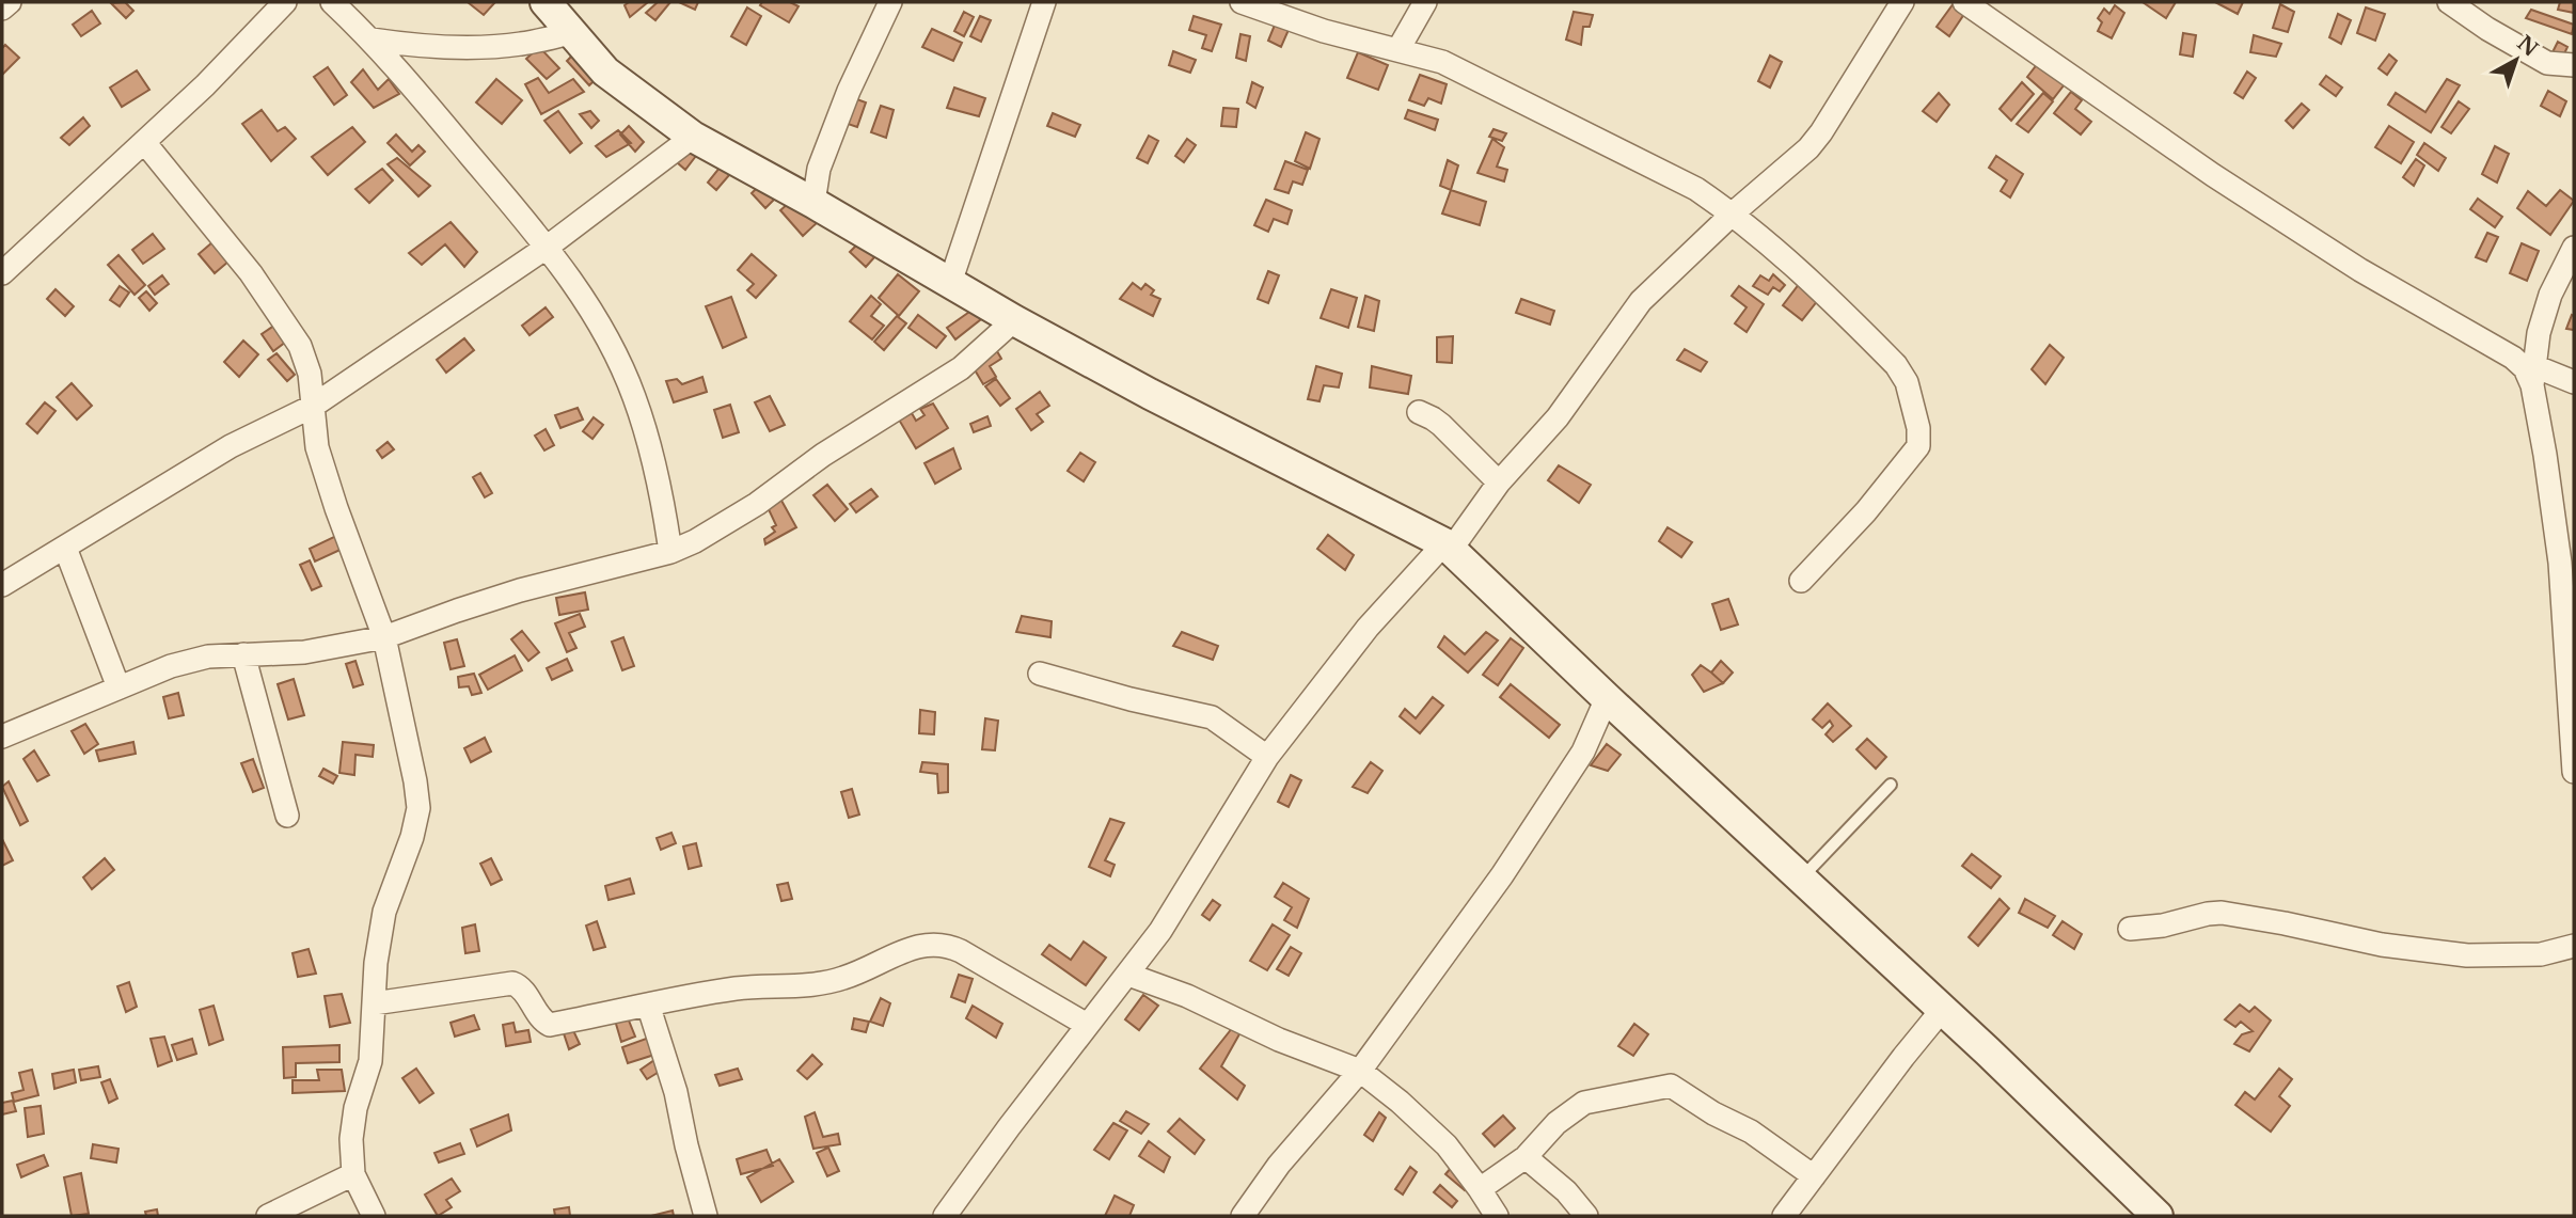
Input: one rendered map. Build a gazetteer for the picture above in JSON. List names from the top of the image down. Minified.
{"north":"top right"}
